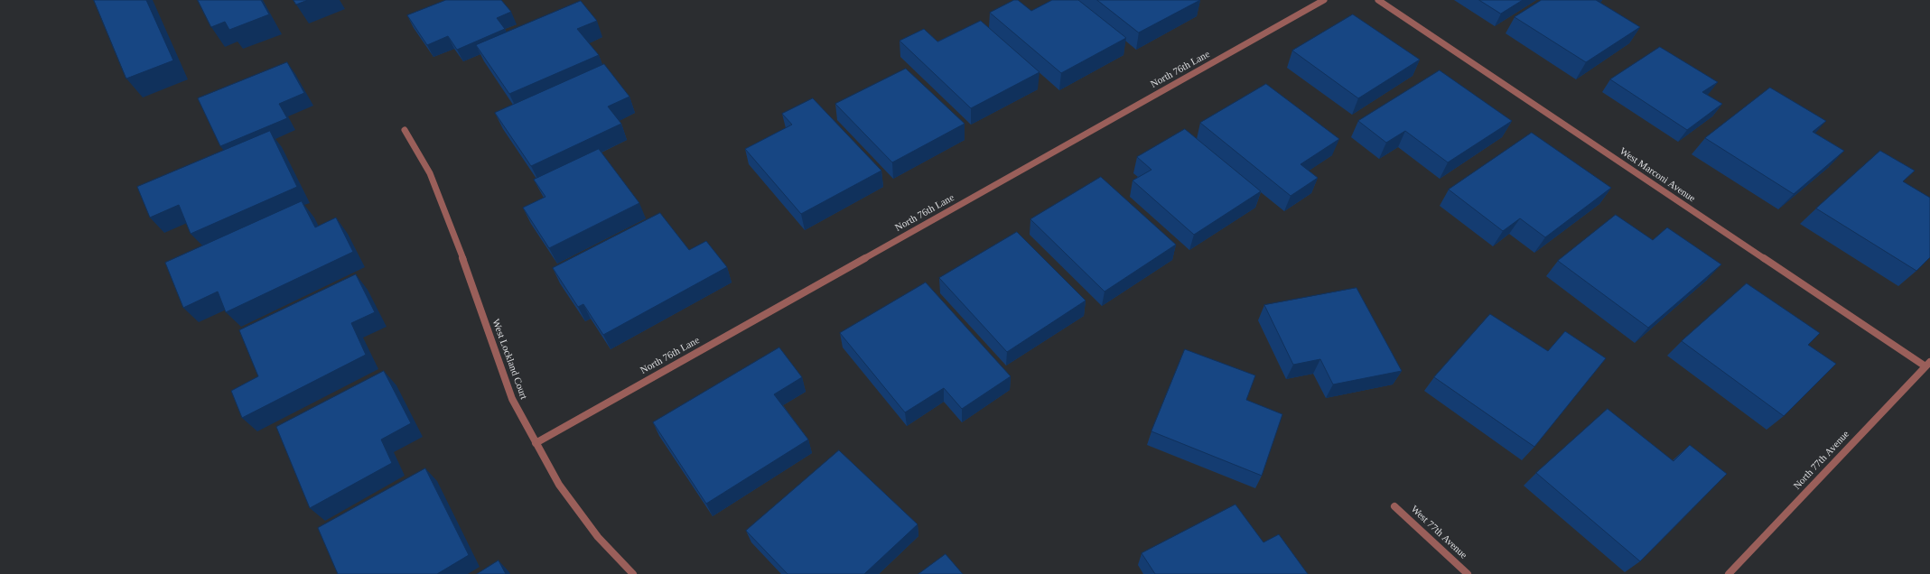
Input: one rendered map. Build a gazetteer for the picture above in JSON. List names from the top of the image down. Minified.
{"streets":{"street":["North 76th Lane","West Marconi Avenue","West Lockland Court","North 77th Avenue","West 77th Avenue"]},"crossings":[["North 76th Lane","West Lockland Court"],["West Marconi Avenue","North 77th Avenue"]]}
